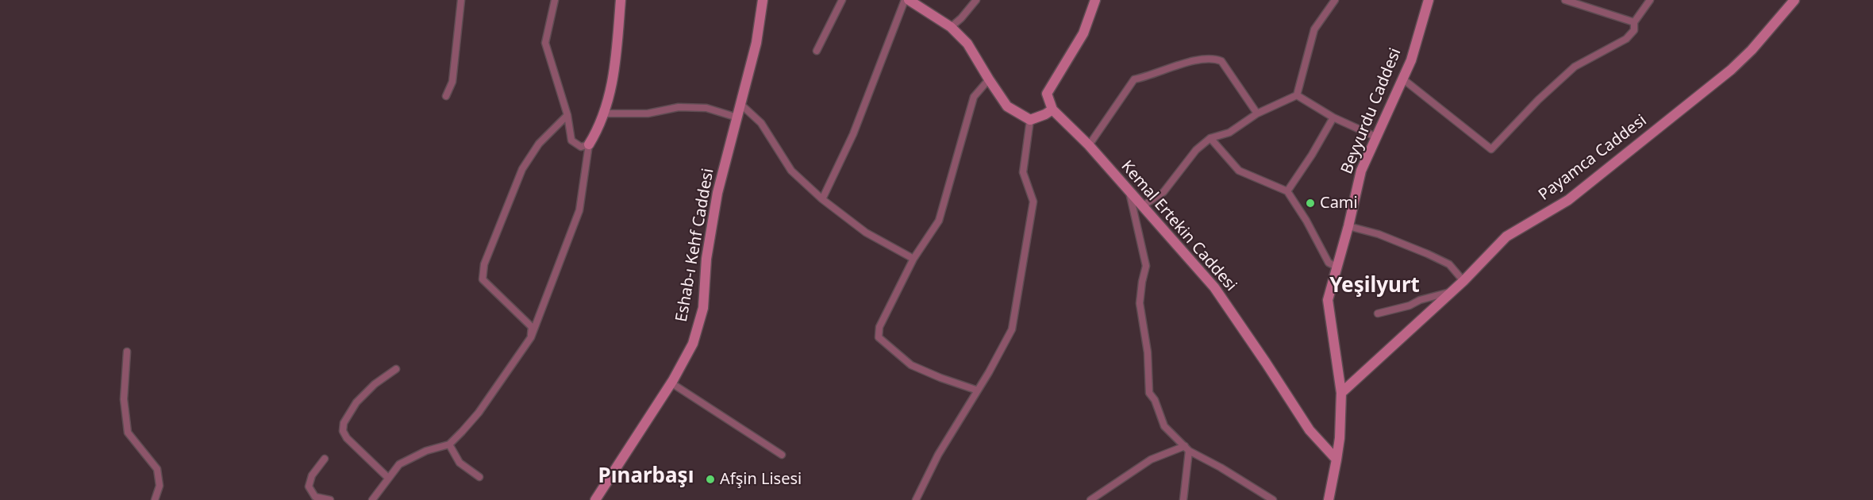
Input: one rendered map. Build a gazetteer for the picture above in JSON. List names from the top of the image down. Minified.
{"streets":{"street":["Beyyurdu Caddesi","Payamca Caddesi","Kemal Ertekin Caddesi","Eshab-ı Kehf Caddesi"]},"crossings":[["Beyyurdu Caddesi","Payamca Caddesi"],["Beyyurdu Caddesi","Kemal Ertekin Caddesi"]],"districts":["Yeşilyurt","Pınarbaşı"],"places":["Cami","Afşin Lisesi"]}
